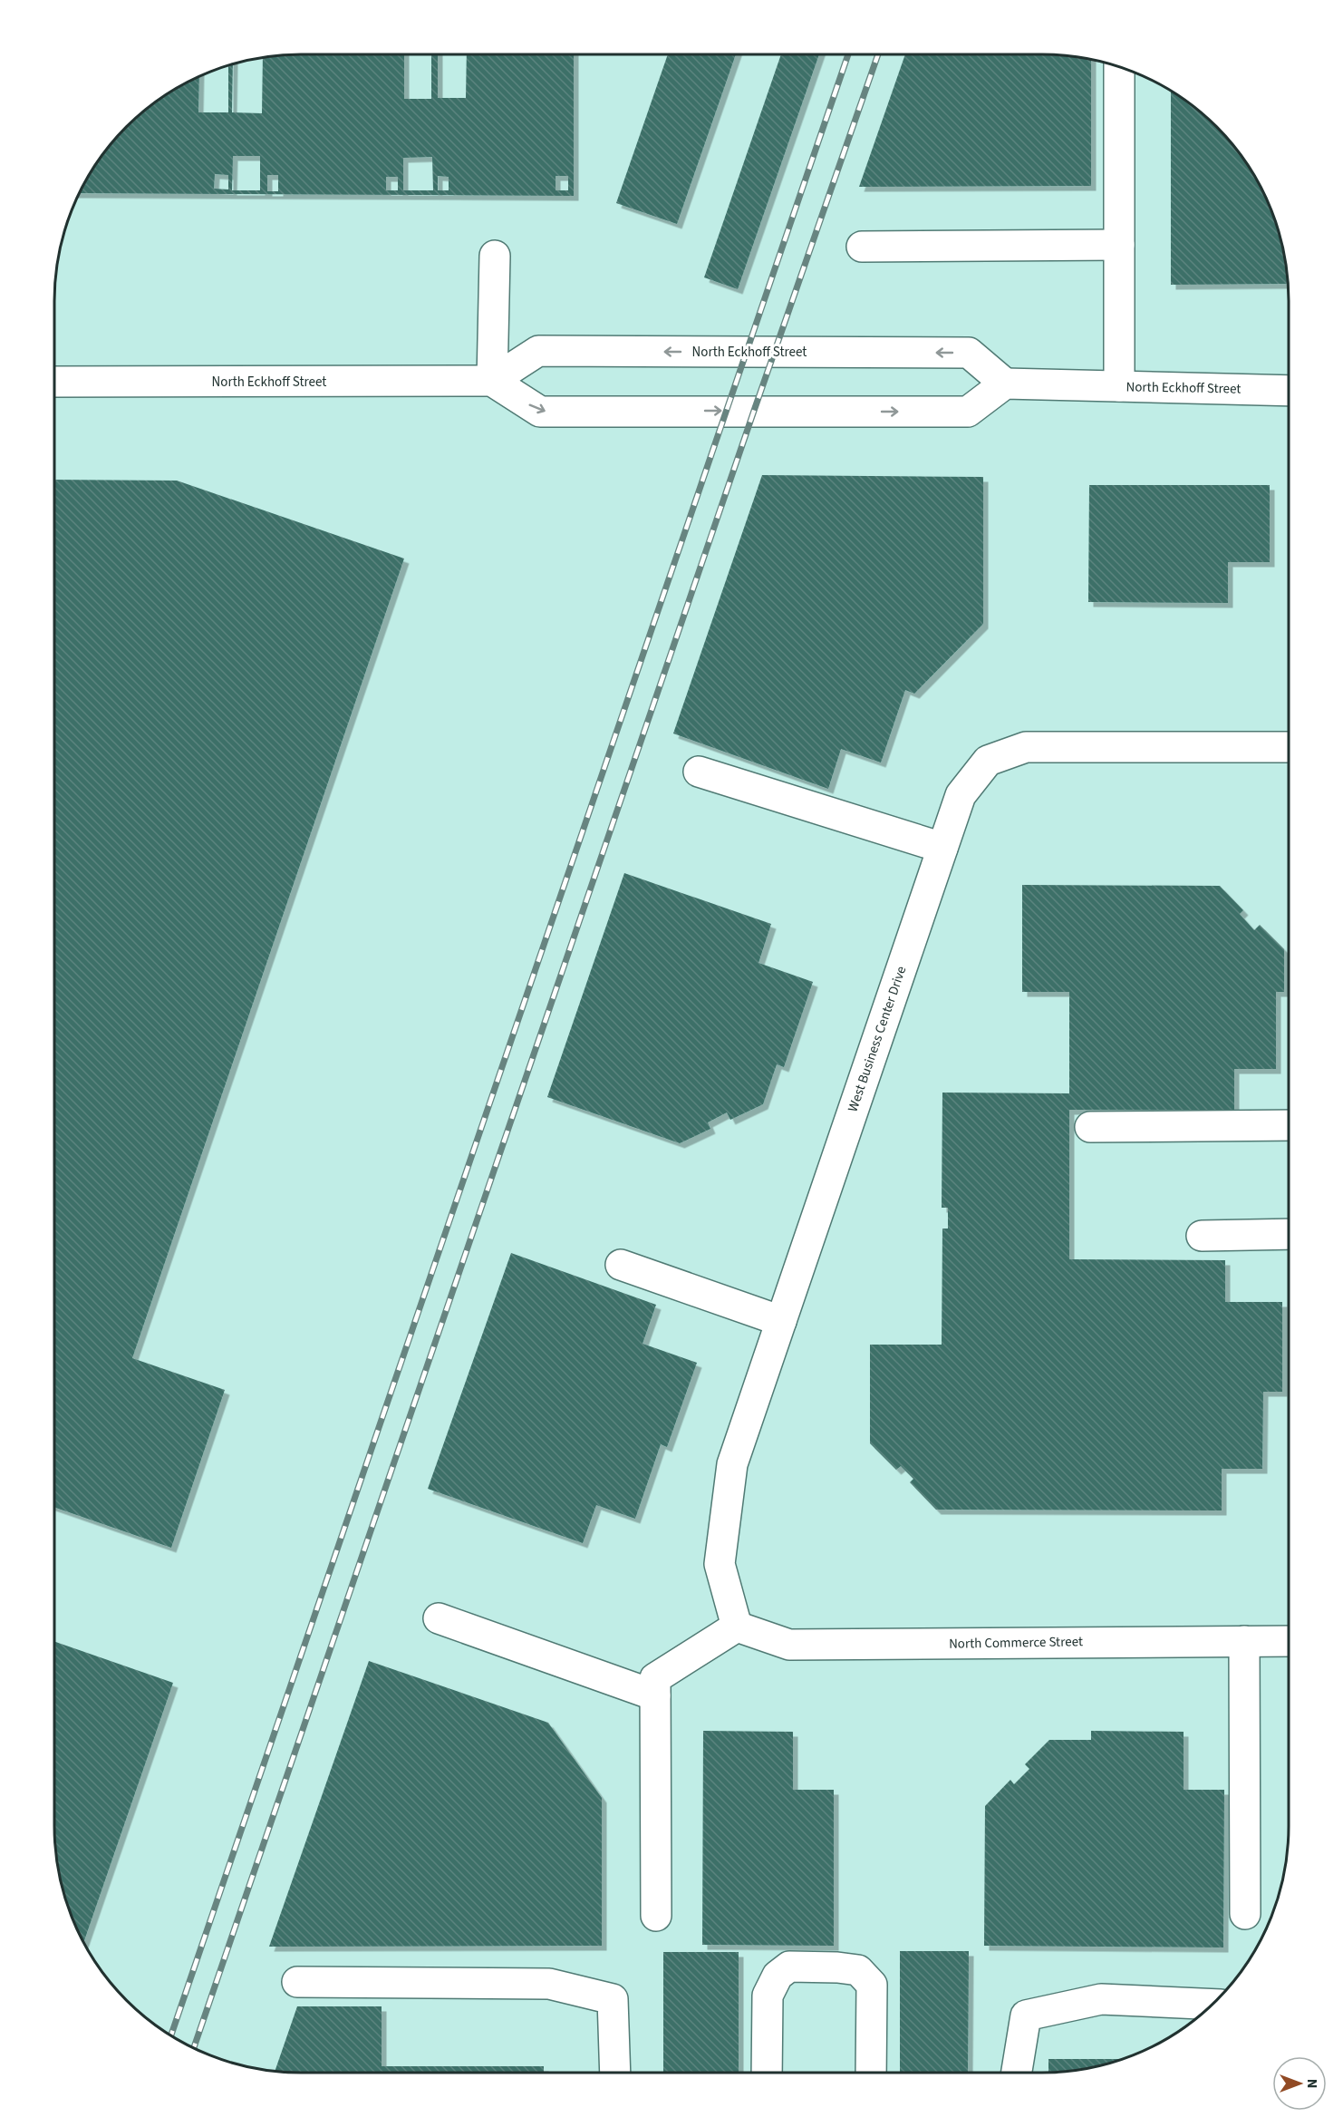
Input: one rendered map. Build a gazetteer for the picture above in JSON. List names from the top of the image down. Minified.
{"streets":{"street":["North Eckhoff Street","West Business Center Drive","North Commerce Street"]},"crossings":[["West Business Center Drive","North Commerce Street"]],"north":"right"}
